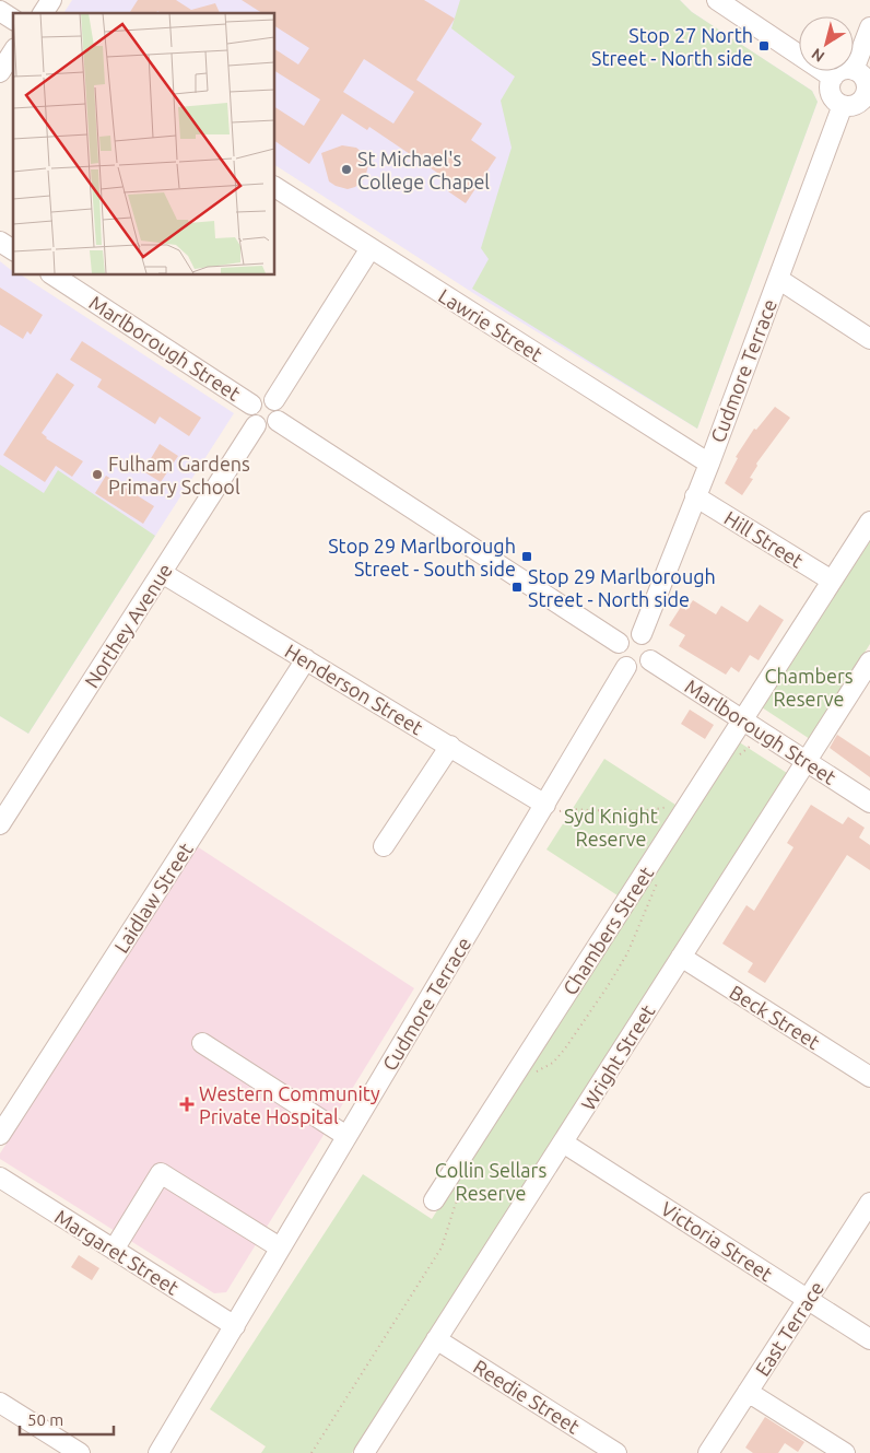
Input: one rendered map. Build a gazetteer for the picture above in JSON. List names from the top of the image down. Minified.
{"streets":{"street":["Lawrie Street","Marlborough Street","Cudmore Terrace","Hill Street","Northey Avenue","Henderson Street","Laidlaw Street","Chambers Street","Beck Street","Wright Street","Victoria Street","Margaret Street","East Terrace","Reedie Street"]},"crossings":[["Lawrie Street","Cudmore Terrace"],["Marlborough Street","Cudmore Terrace"],["Marlborough Street","Northey Avenue"],["Marlborough Street","Chambers Street"],["Marlborough Street","Wright Street"],["Cudmore Terrace","Hill Street"],["Cudmore Terrace","Henderson Street"],["Cudmore Terrace","Margaret Street"],["Hill Street","Chambers Street"],["Northey Avenue","Henderson Street"],["Henderson Street","Laidlaw Street"],["Beck Street","Wright Street"],["Wright Street","Victoria Street"],["Wright Street","Reedie Street"],["Victoria Street","East Terrace"]],"parks":["Chambers Reserve","Syd Knight Reserve","Collin Sellars Reserve"],"places":{"transit":["Stop 27 North Street - North side","Stop 29 Marlborough Street - South side","Stop 29 Marlborough Street - North side"],"other":["St Michael's College Chapel","Fulham Gardens Primary School"],"health":["Western Community Private Hospital"]},"scale_bar":"50 m","north":"bottom left"}
